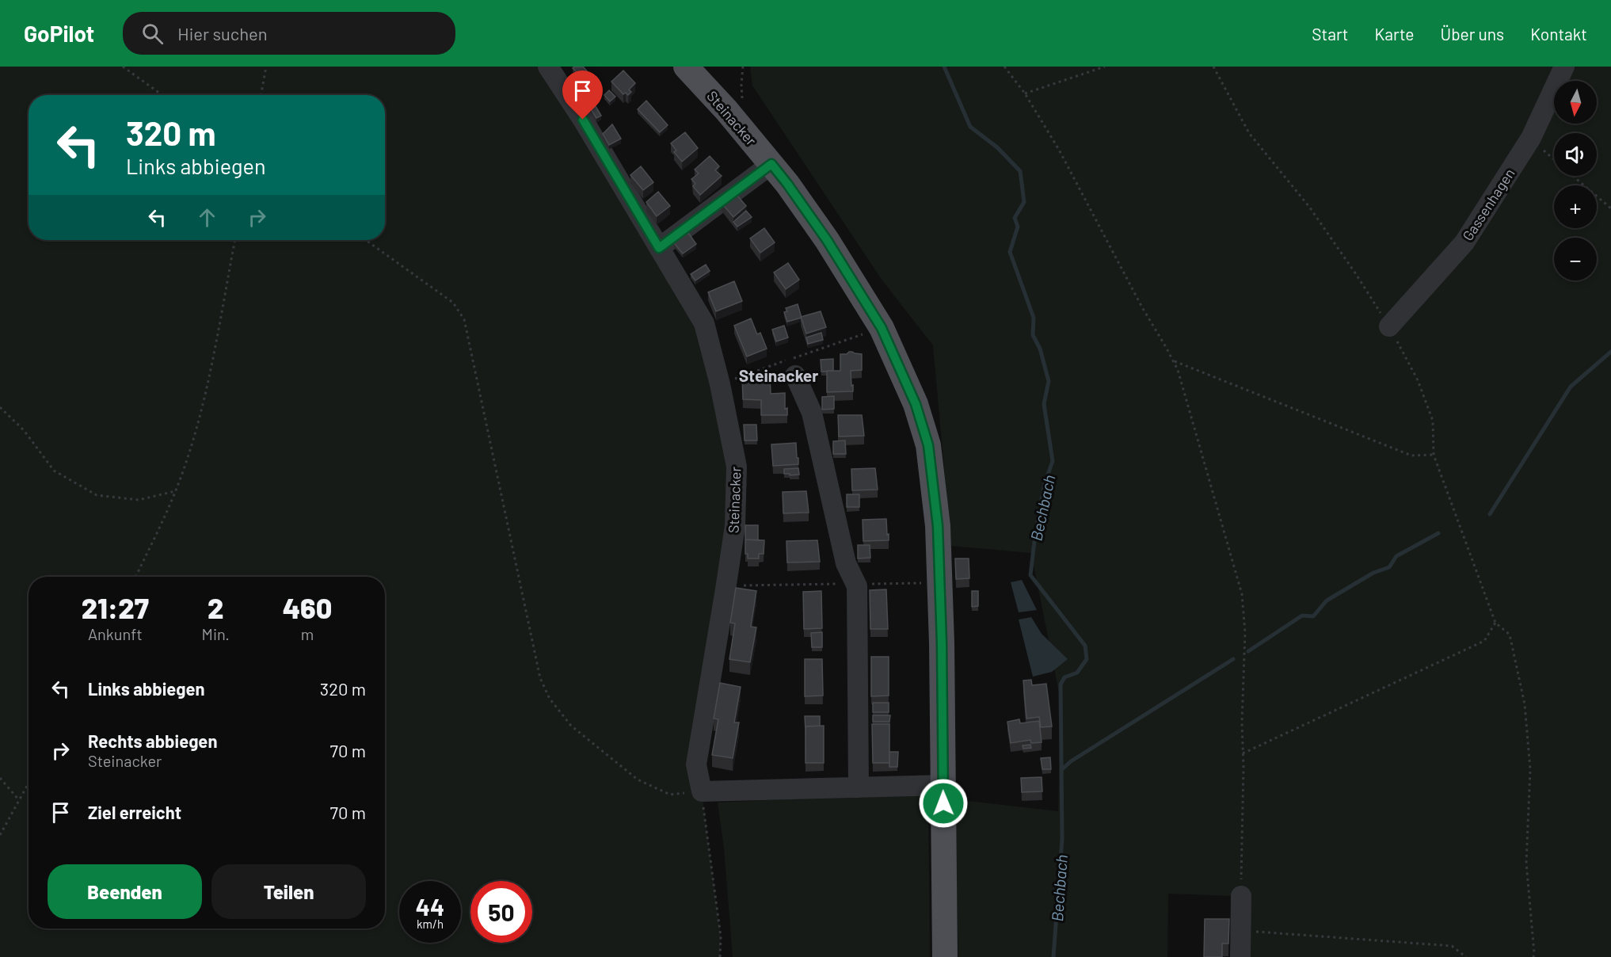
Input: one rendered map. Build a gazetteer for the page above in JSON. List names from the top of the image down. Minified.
{"streets":{"main road":["Steinacker"],"street":["Gassenhagen"]},"districts":["Steinacker"],"water":["Bechbach"],"north":"bottom","page":{"header":"GoPilot","search":"Hier suchen","nav":["Start","Karte","Über uns","Kontakt"],"map_buttons":["+","−"],"turn":["320 m","Links abbiegen"],"eta":["21:27","Ankunft","2","Min.","460","m"],"list":[{"name":"Links abbiegen","value":"320 m"},{"name":"Rechts abbiegen","note":"Steinacker","value":"70 m"},{"name":"Ziel erreicht","value":"70 m"}],"buttons":["Beenden","Teilen"],"speed":"44 km/h","limit":"50"}}
